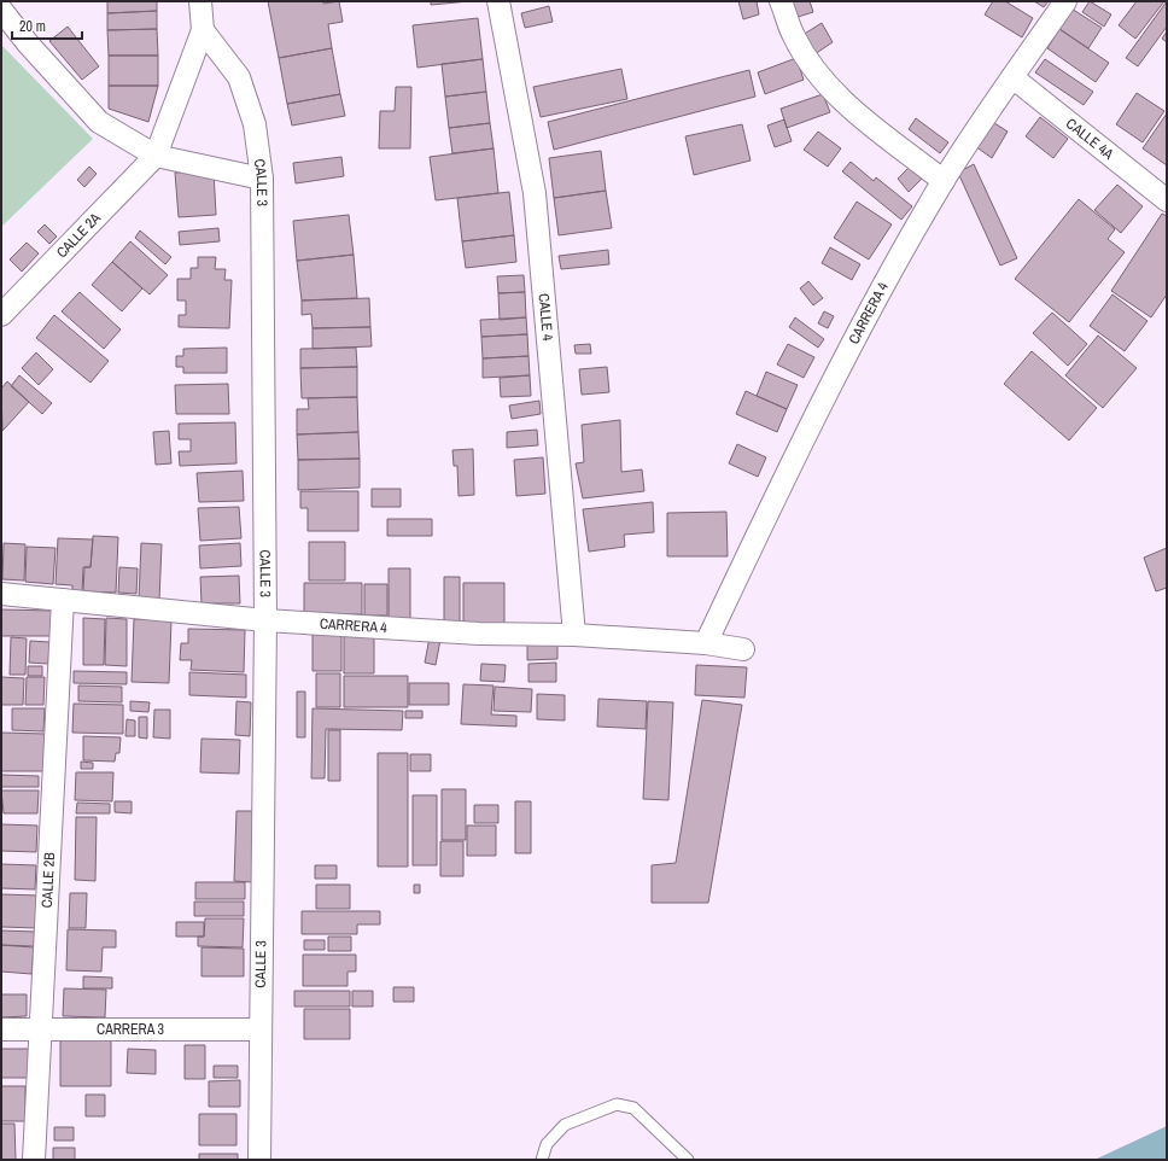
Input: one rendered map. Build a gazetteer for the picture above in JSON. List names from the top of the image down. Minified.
{"streets":{"street":["CALLE 4A","CALLE 3","CALLE 2A","CARRERA 4","CALLE 4","CALLE 2B","CARRERA 3"]},"crossings":[["CALLE 4A","CARRERA 4"],["CALLE 3","CALLE 2A"],["CALLE 3","CARRERA 4"],["CALLE 3","CARRERA 3"],["CARRERA 4","CALLE 4"],["CARRERA 4","CALLE 2B"],["CALLE 2B","CARRERA 3"]],"scale_bar":"20 m"}
